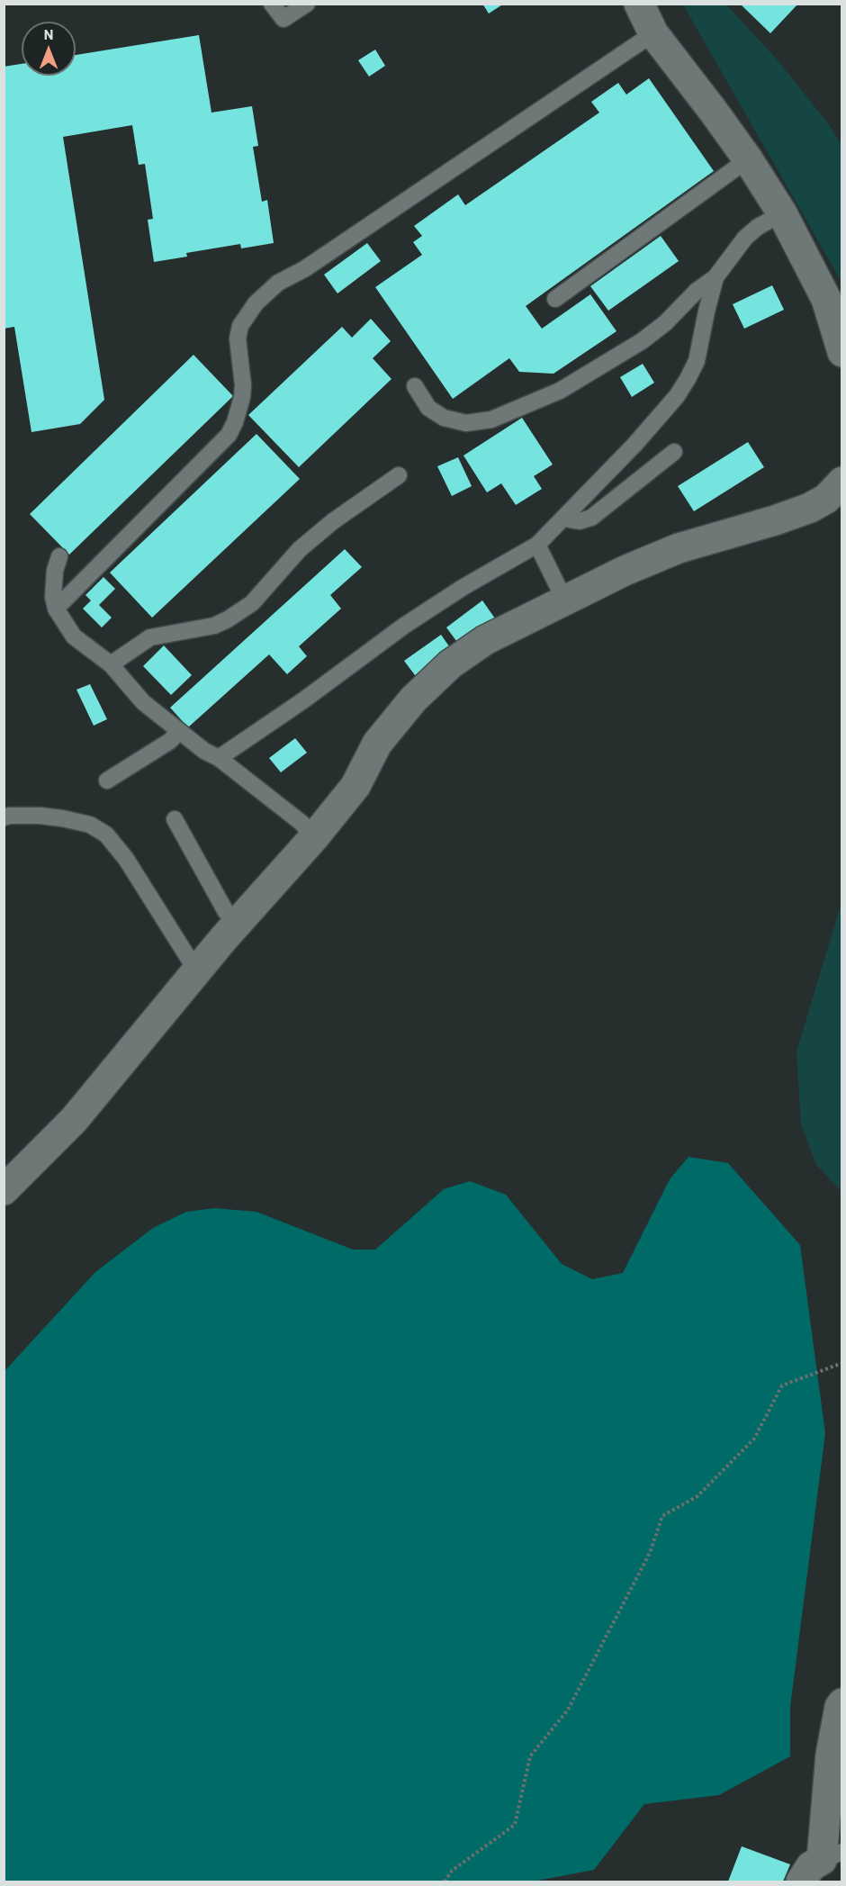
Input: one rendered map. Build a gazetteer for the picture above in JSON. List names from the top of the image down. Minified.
{"north":"top"}
